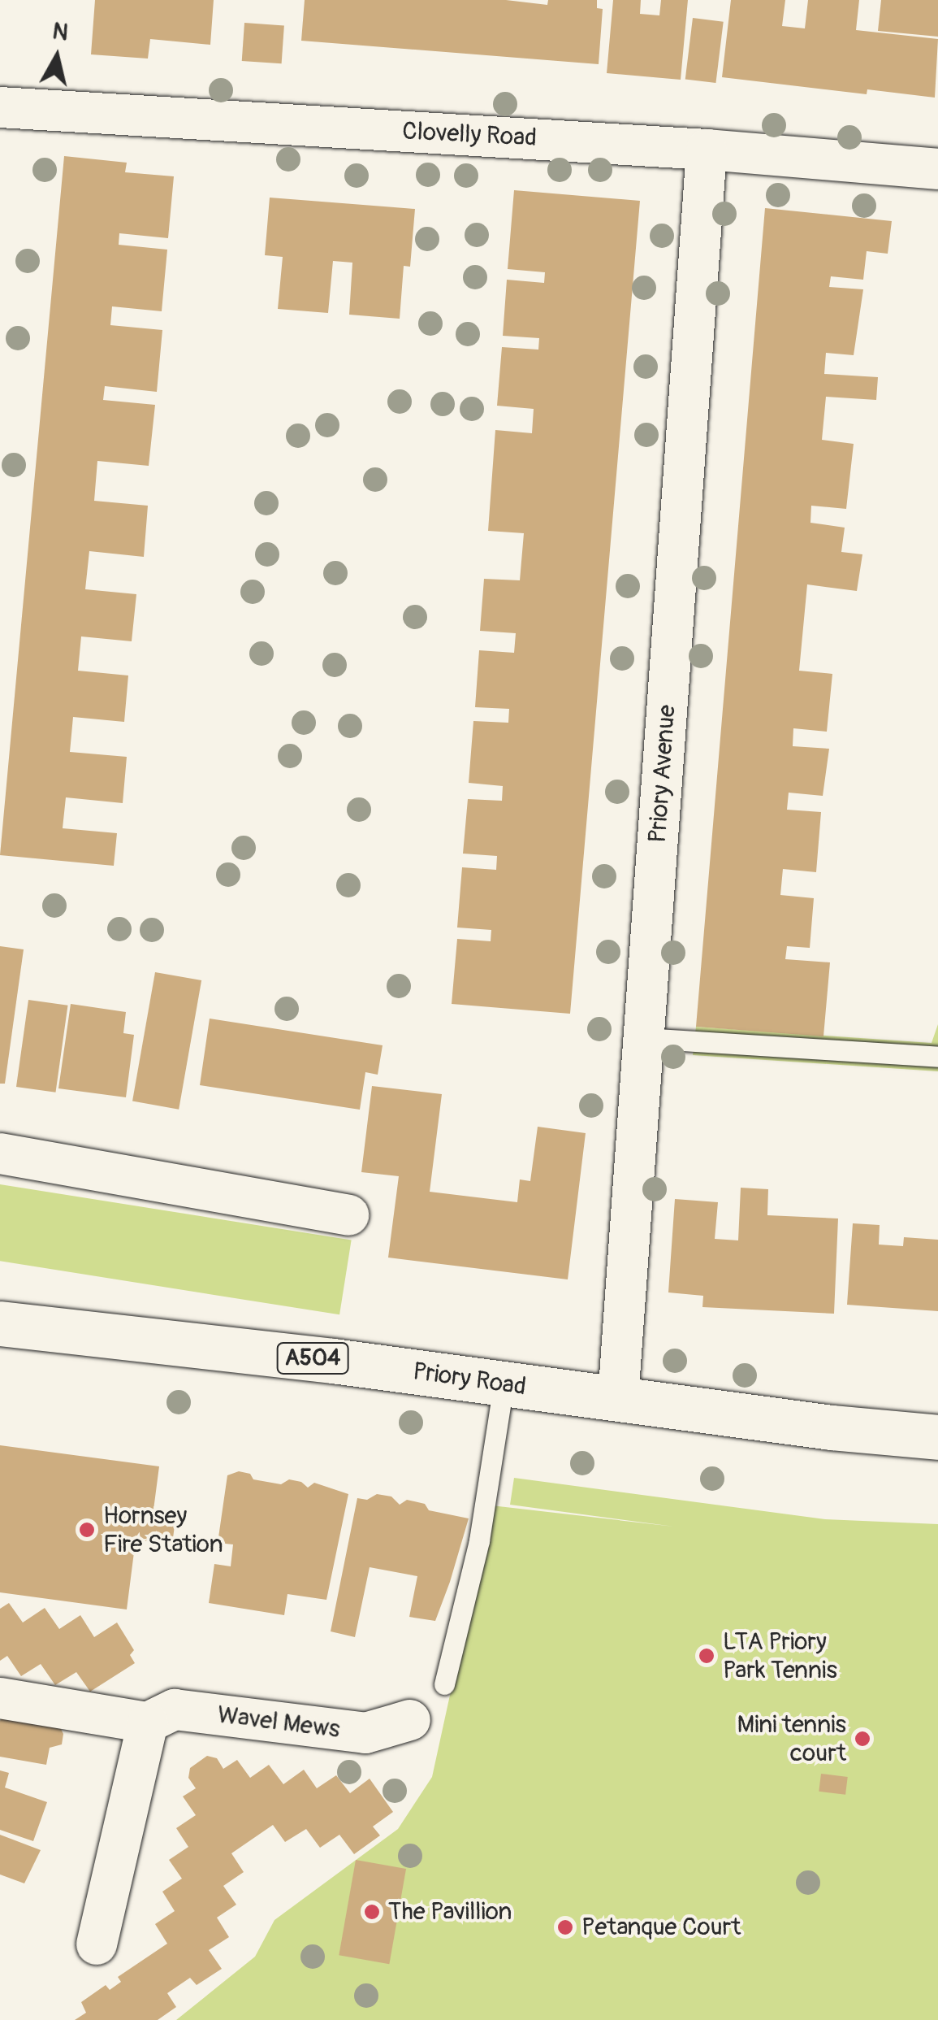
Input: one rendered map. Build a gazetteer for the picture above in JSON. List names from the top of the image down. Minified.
{"streets":{"main road":["A504","Priory Road"],"street":["Clovelly Road","Priory Avenue","Wavel Mews"]},"crossings":[["Clovelly Road","Priory Avenue"],["Priory Avenue","Priory Road"]],"places":["Hornsey Fire Station","LTA Priory Park Tennis","Mini tennis court","The Pavillion","Petanque Court"],"north":"top"}
